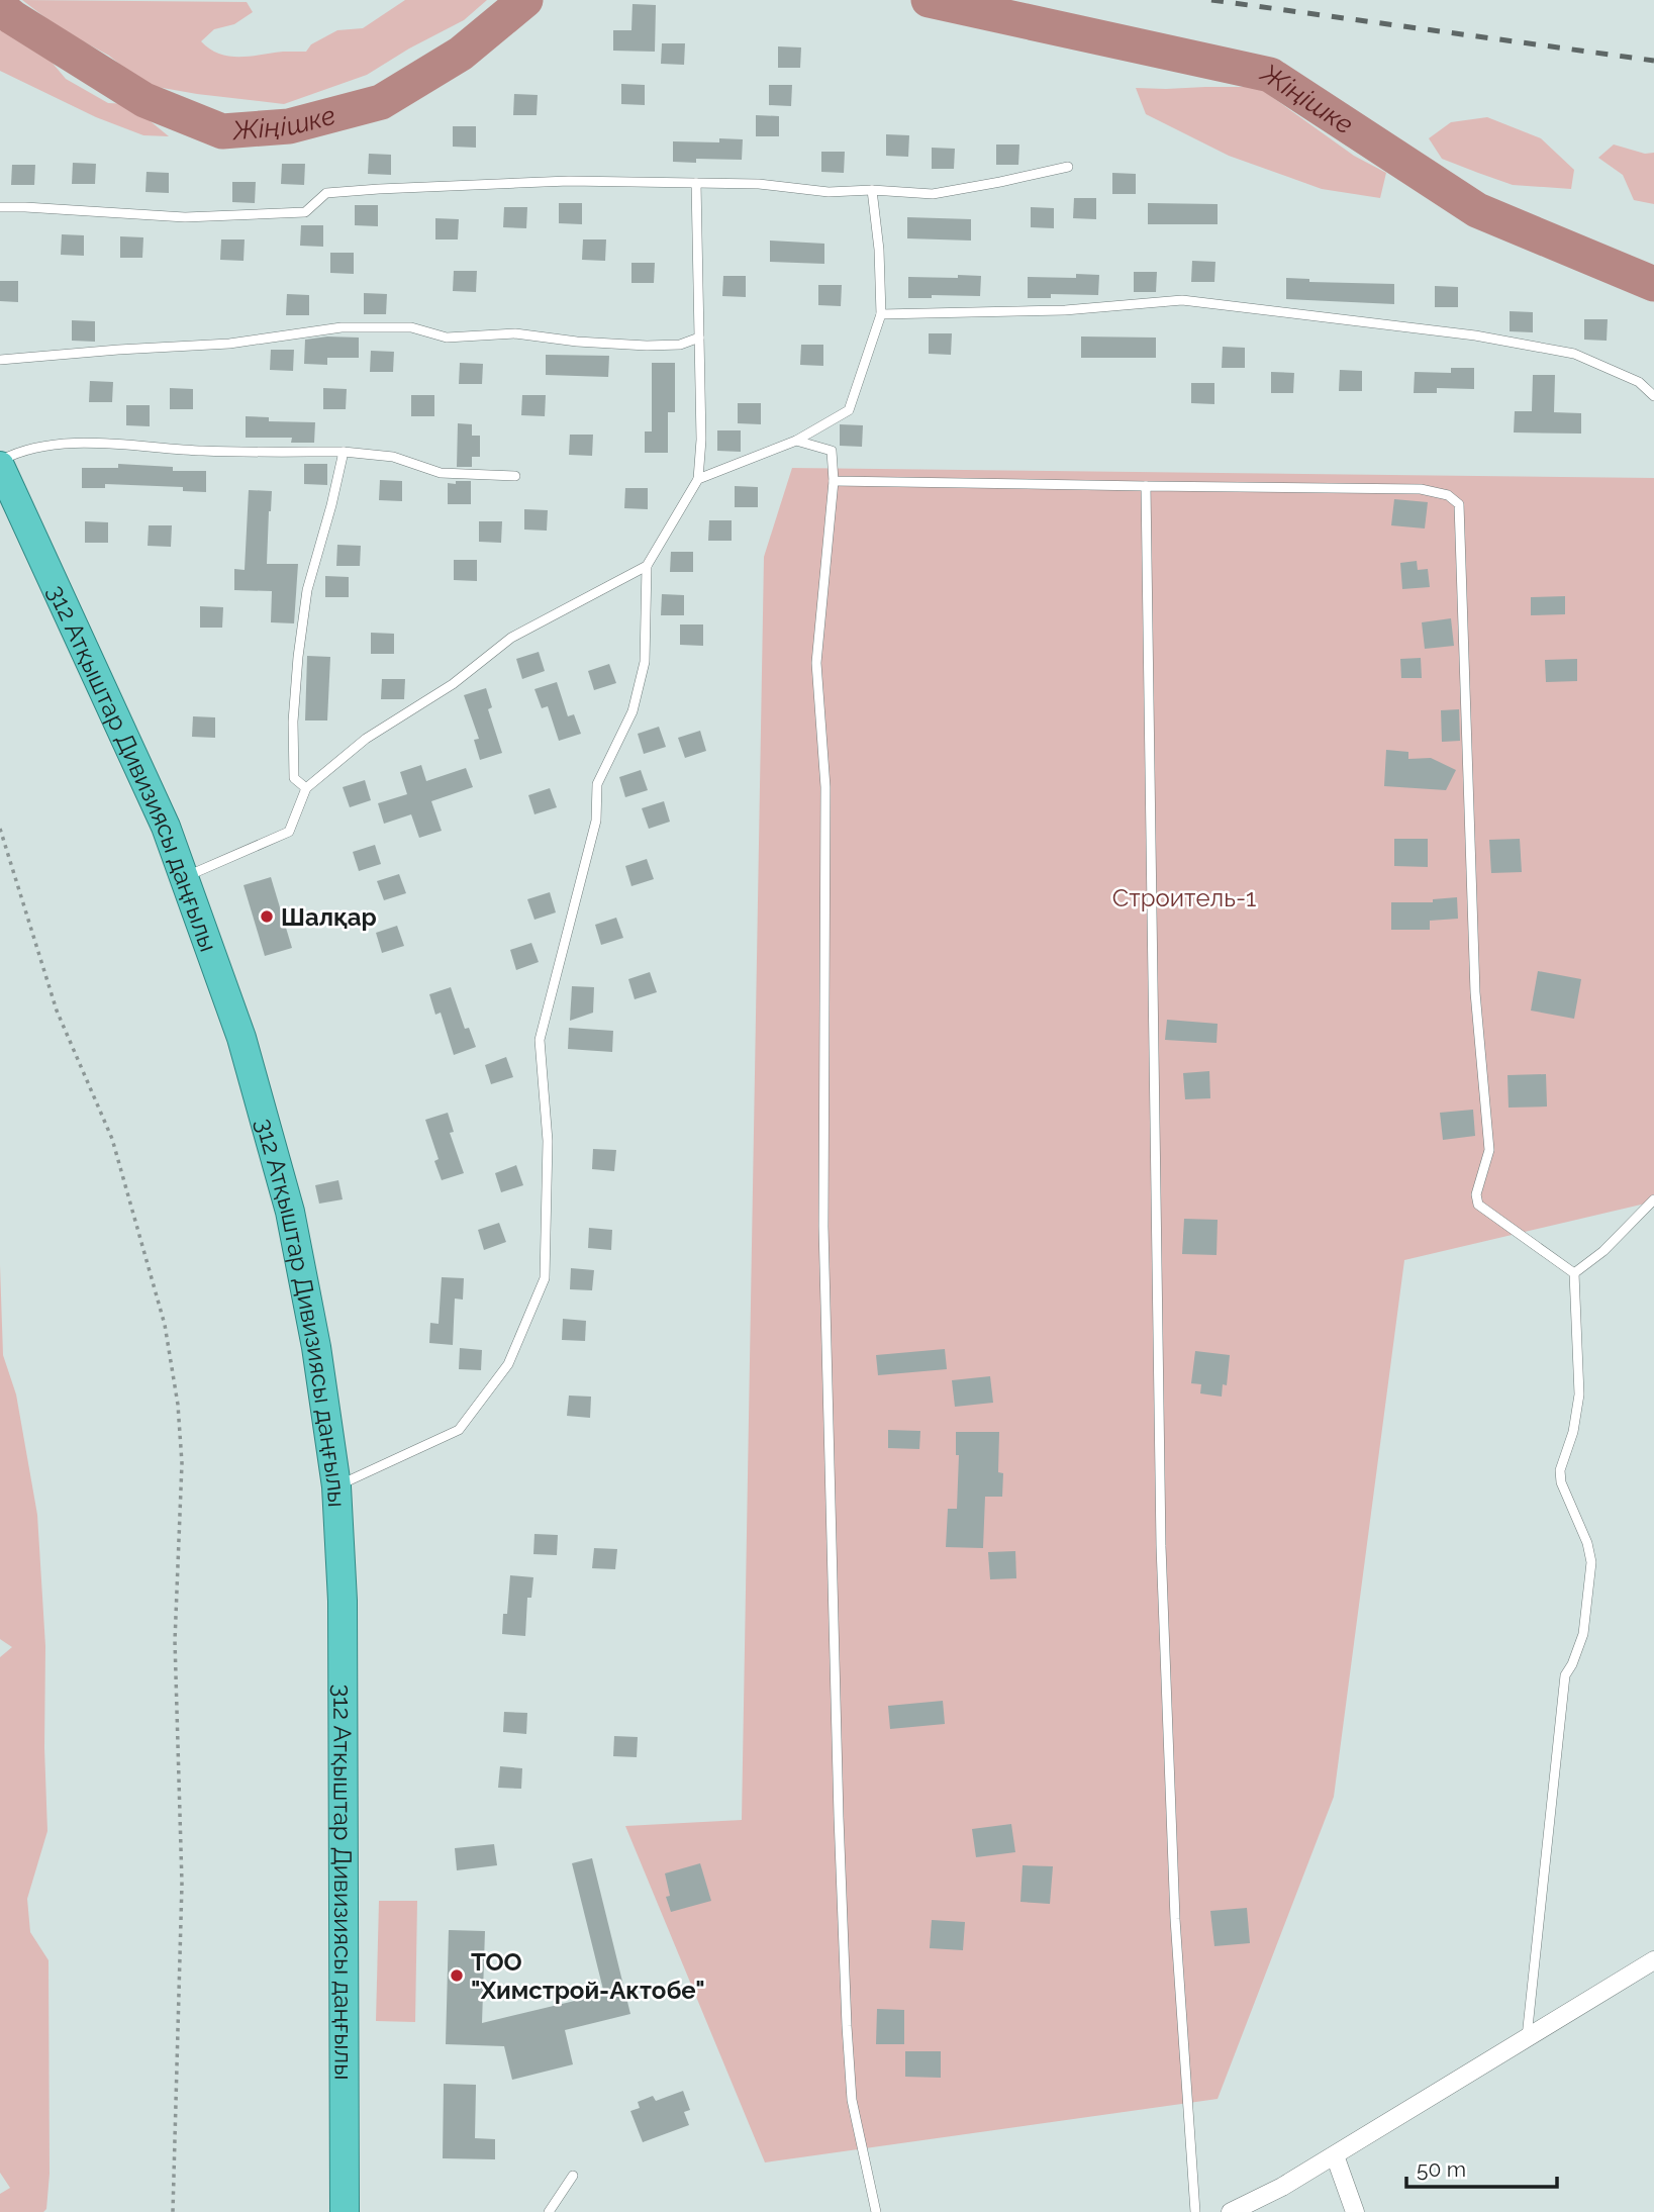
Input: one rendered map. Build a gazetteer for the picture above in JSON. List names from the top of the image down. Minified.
{"streets":{"highway":["312 Атқыштар Дивизиясы даңғылы"]},"water":["Жіңішке"],"parks":["Строитель-1"],"places":["Шалқар","ТОО \"Химстрой-Актобе\""],"scale_bar":"50 m"}
